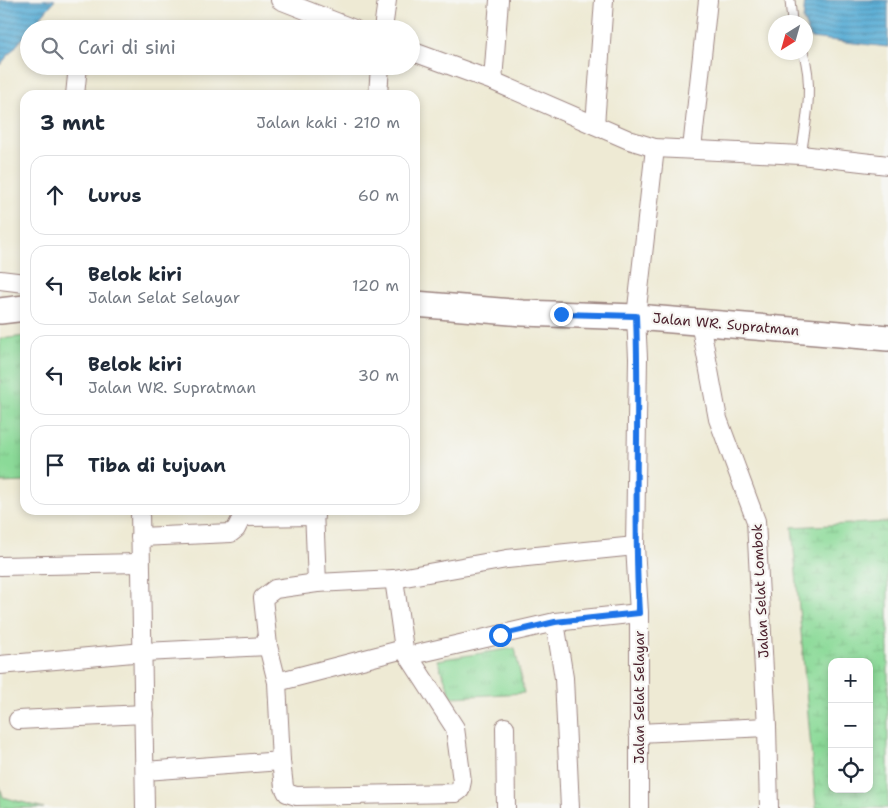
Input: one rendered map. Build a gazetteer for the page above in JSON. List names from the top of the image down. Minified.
{"streets":{"street":["Jalan WR. Supratman","Jalan Selat Lombok","Jalan Selat Selayar"]},"crossings":[["Jalan WR. Supratman","Jalan Selat Lombok"],["Jalan WR. Supratman","Jalan Selat Selayar"]],"north":"bottom left","page":{"search":"Cari di sini","heading":["3 mnt","Jalan kaki · 210 m"],"list":[["Lurus","60 m"],["Belok kiri","Jalan Selat Selayar","120 m"],["Belok kiri","Jalan WR. Supratman","30 m"],"Tiba di tujuan"],"map_buttons":["+","−"]}}
